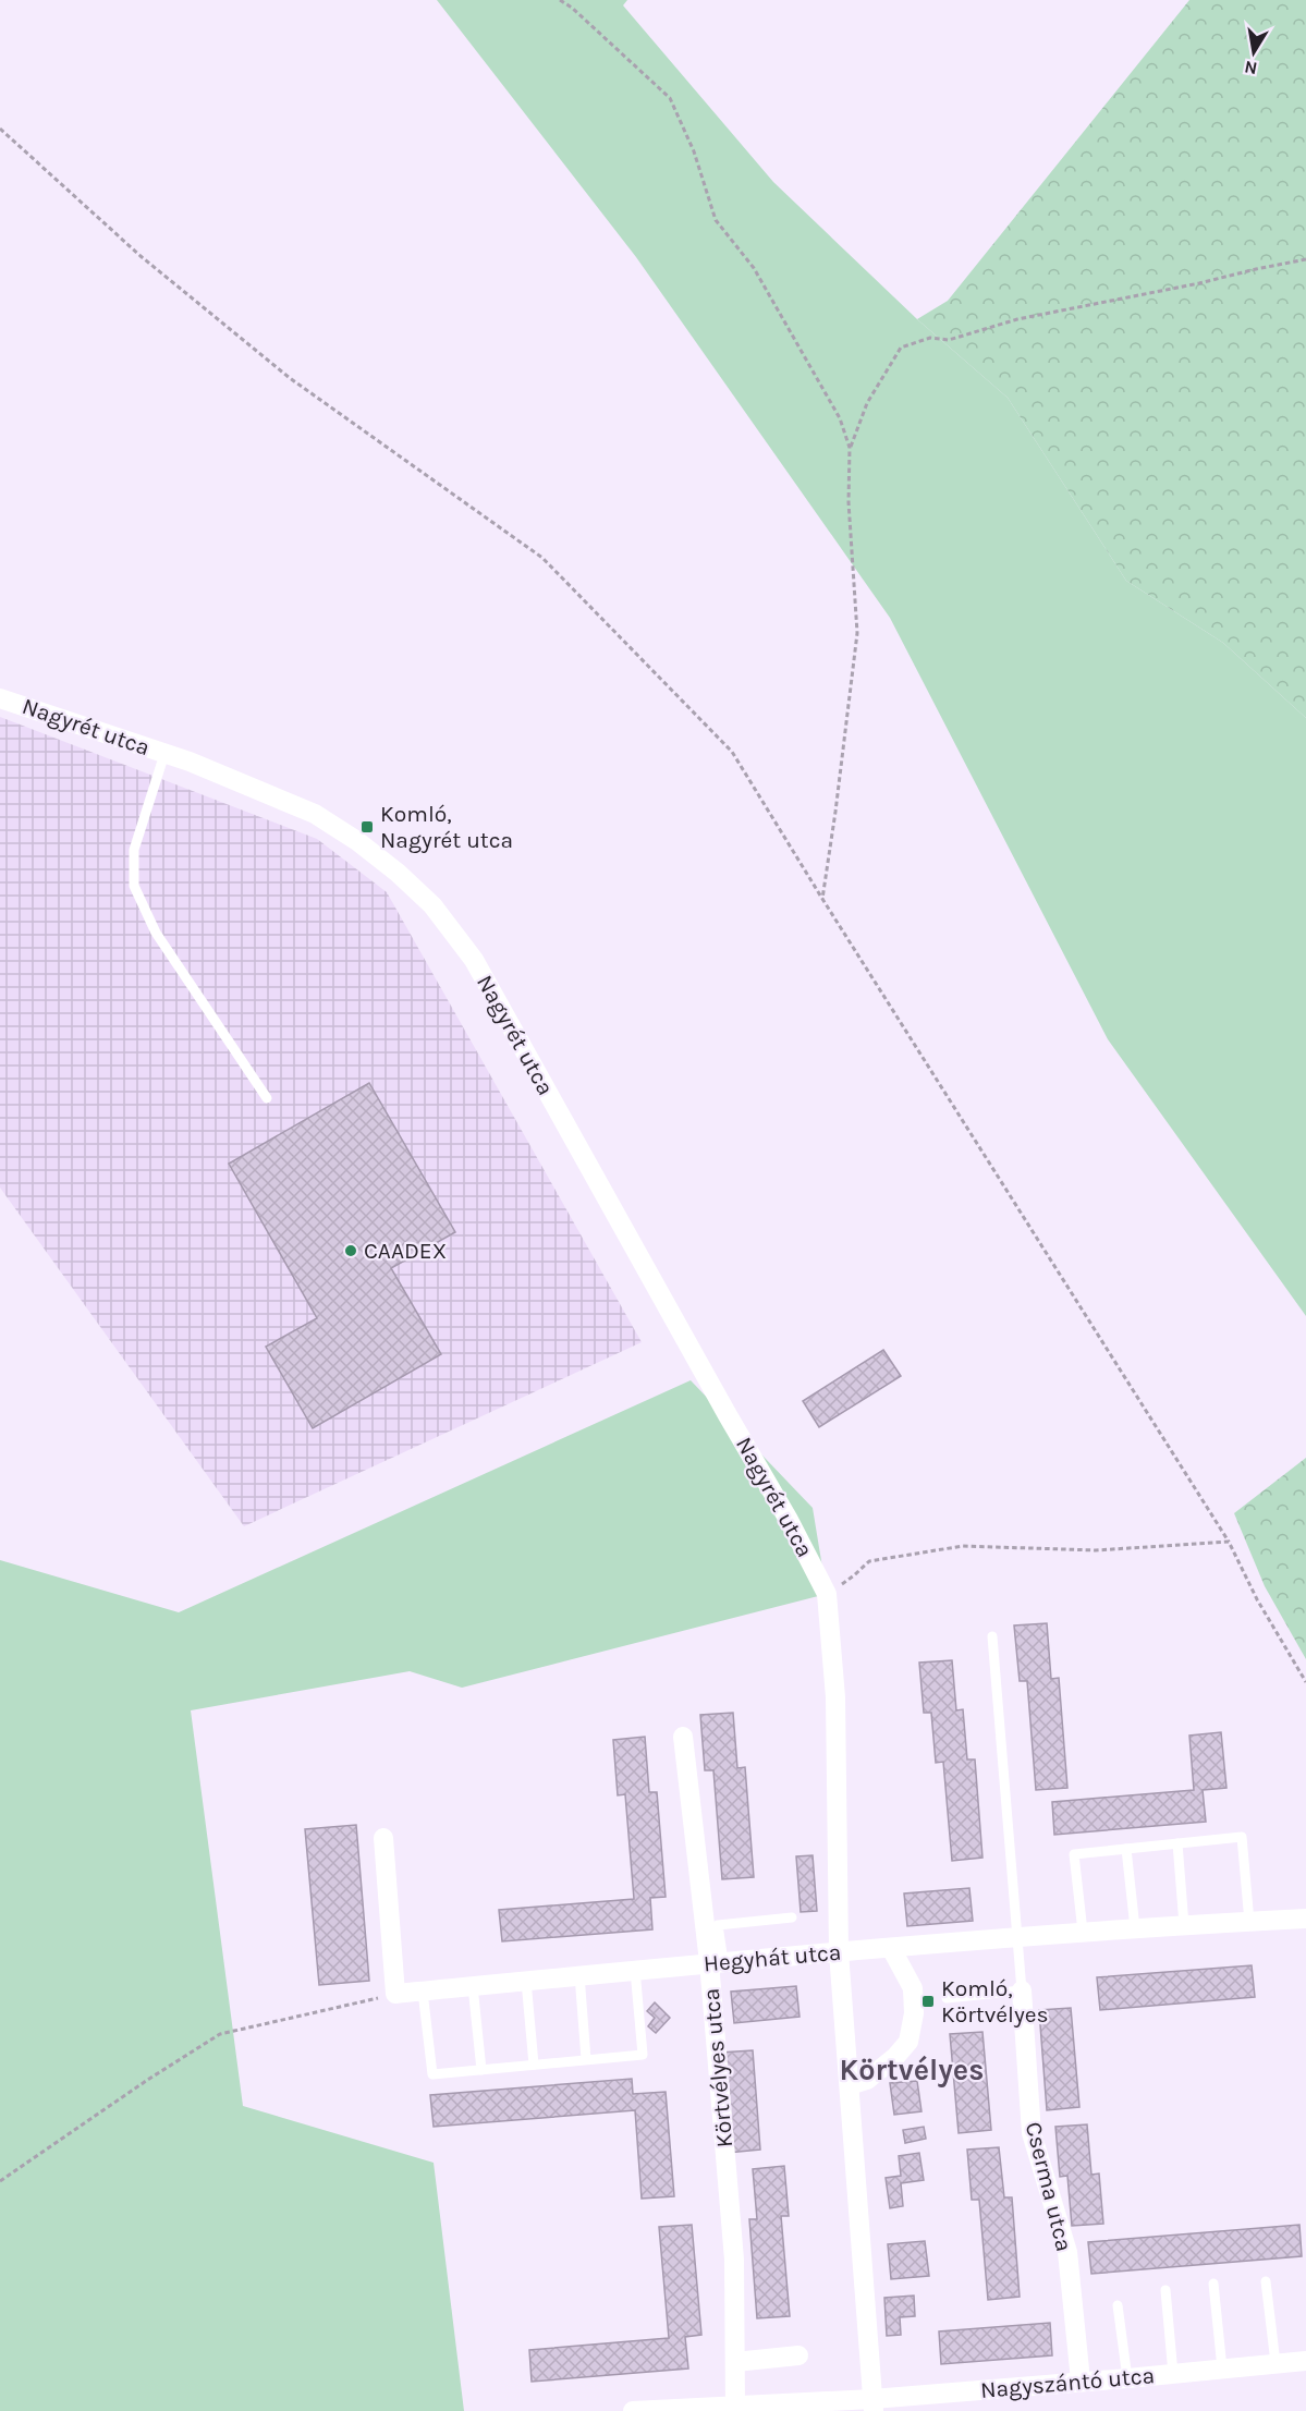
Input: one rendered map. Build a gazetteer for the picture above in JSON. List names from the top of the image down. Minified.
{"streets":{"street":["Nagyrét utca","Hegyhát utca","Körtvélyes utca","Cserma utca","Nagyszántó utca"]},"crossings":[["Hegyhát utca","Körtvélyes utca"],["Körtvélyes utca","Nagyszántó utca"],["Cserma utca","Nagyszántó utca"]],"districts":["Körtvélyes"],"places":{"transit":["Komló, Nagyrét utca","Komló, Körtvélyes"],"other":["CAADEX"]},"north":"bottom"}
